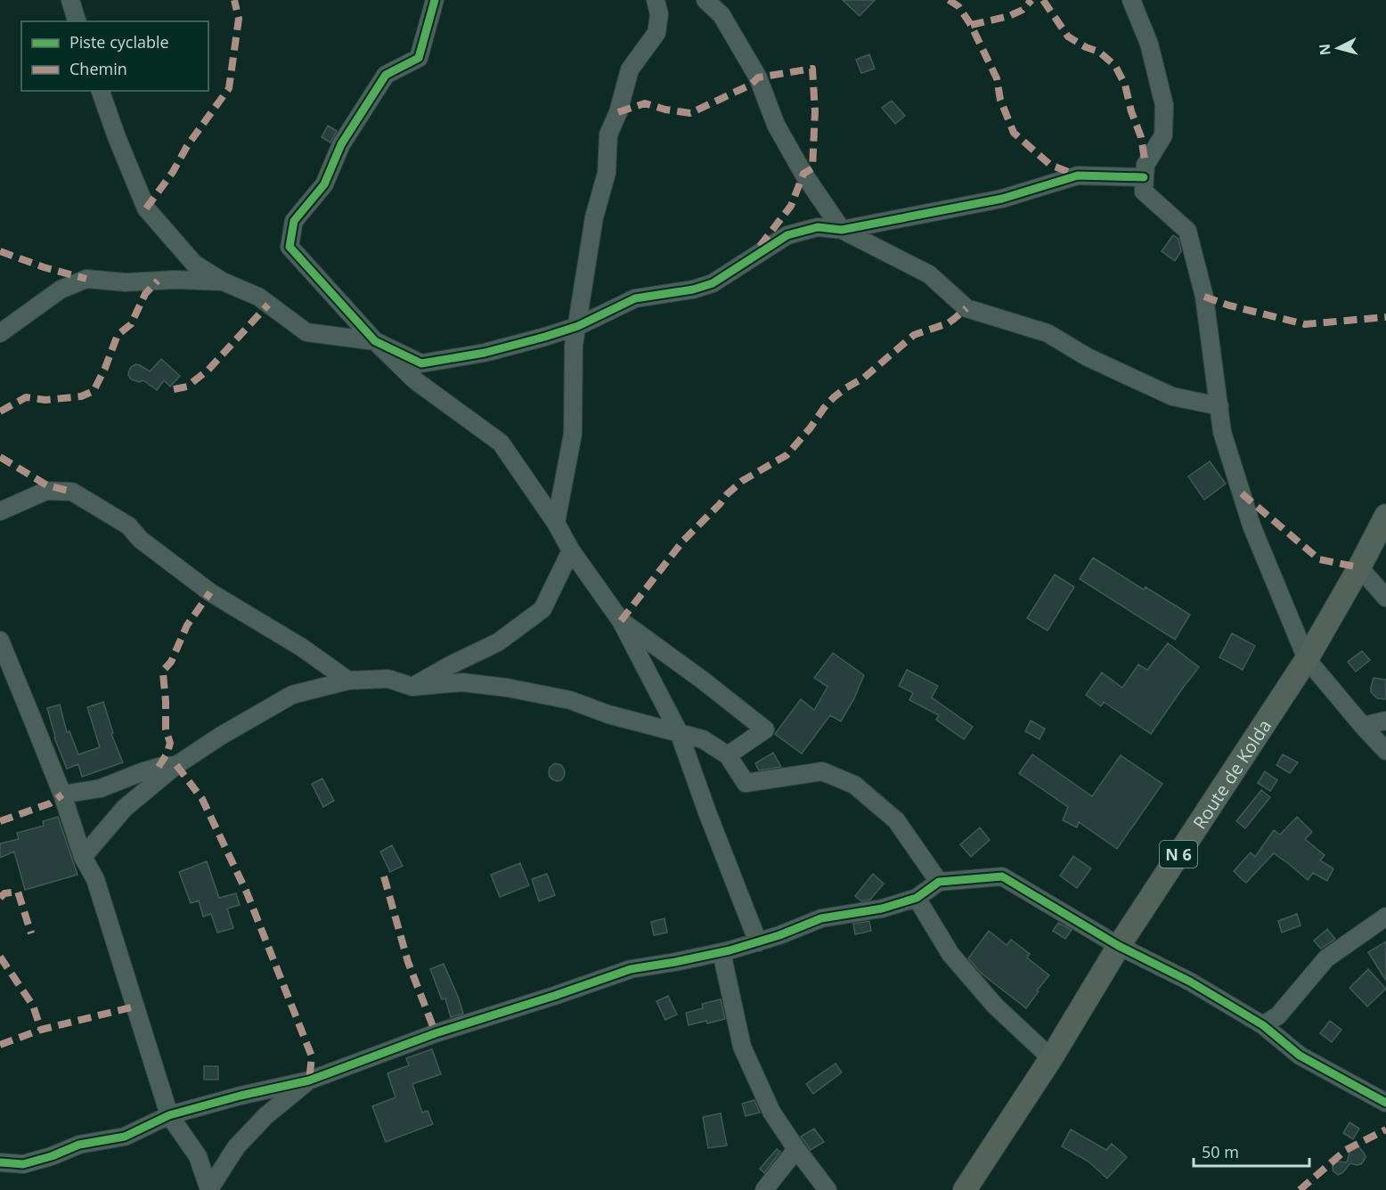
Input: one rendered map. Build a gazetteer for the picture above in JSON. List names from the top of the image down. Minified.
{"streets":{"main road":["Route de Kolda","N 6"]},"legend":["Piste cyclable","Chemin"],"scale_bar":"50 m","north":"left"}
